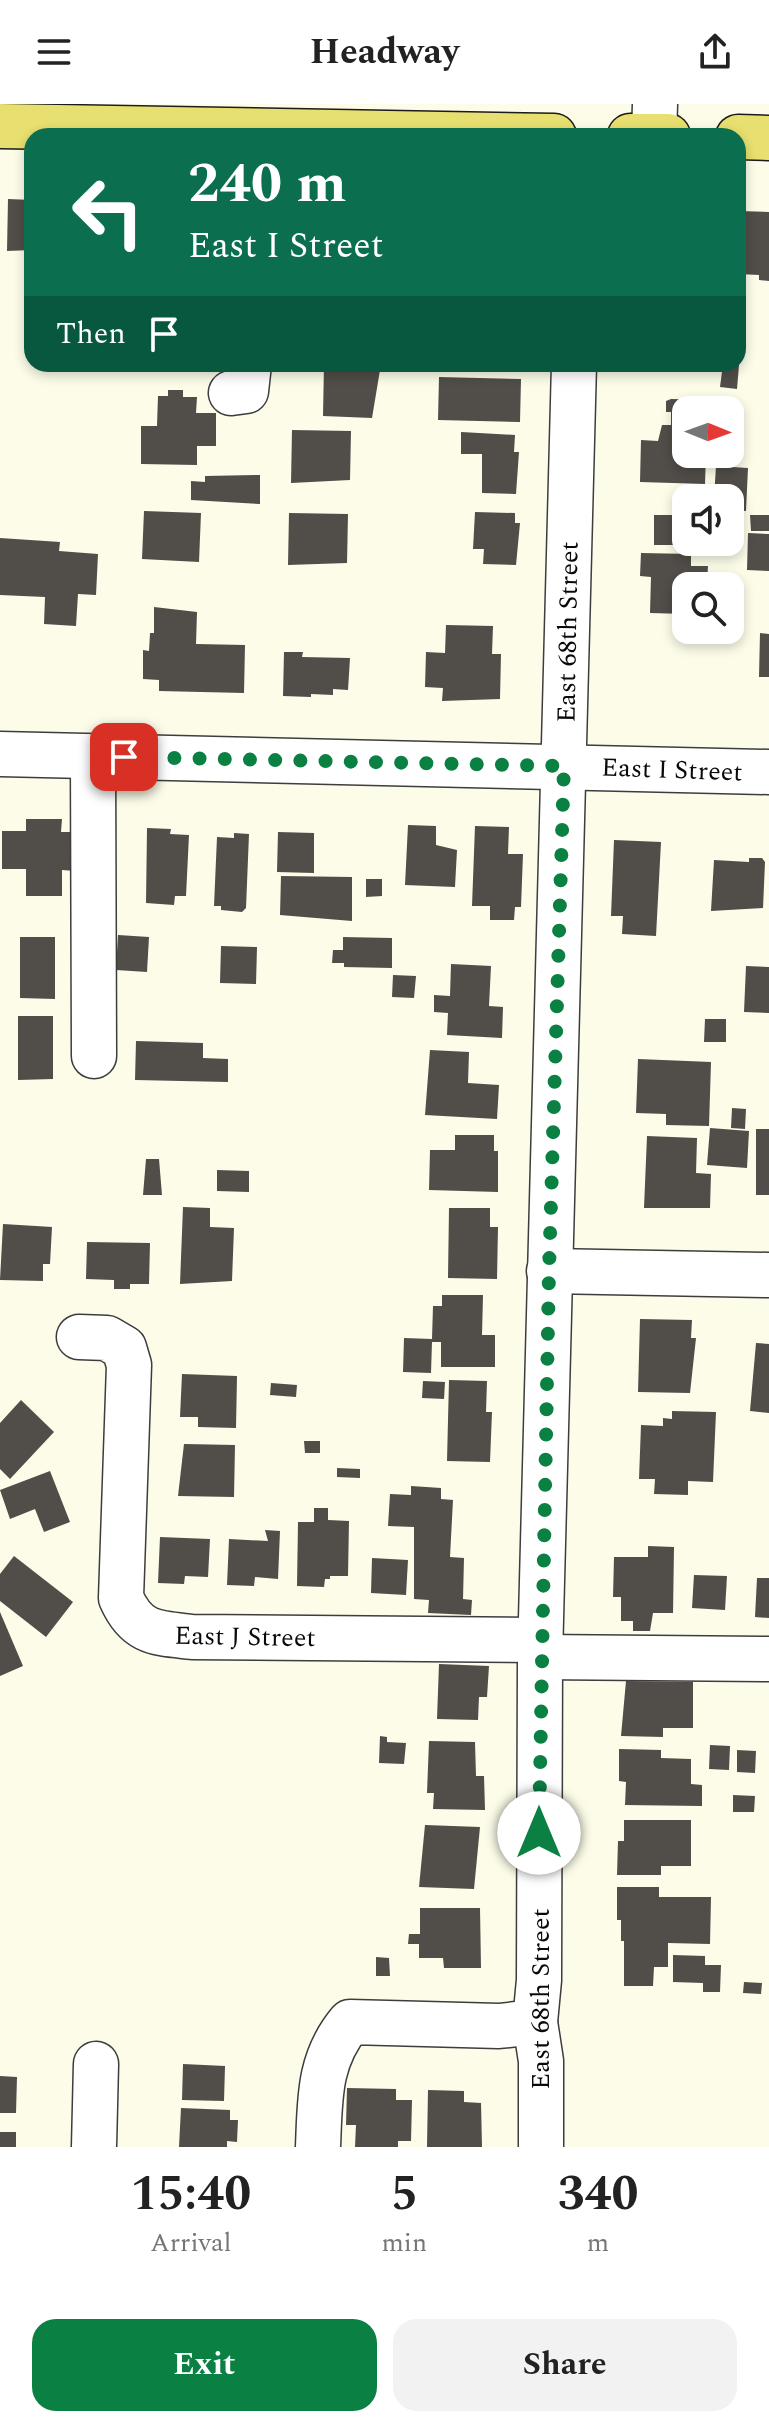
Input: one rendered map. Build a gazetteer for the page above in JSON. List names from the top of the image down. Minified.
{"streets":{"street":["East 68th Street","East I Street","East J Street"]},"crossings":[["East 68th Street","East I Street"],["East 68th Street","East J Street"]],"north":"right","page":{"header":"Headway","turn":["240 m","East I Street"],"then":"Then","eta":["15:40","Arrival","5","min","340","m"],"buttons":["Exit","Share"]}}
